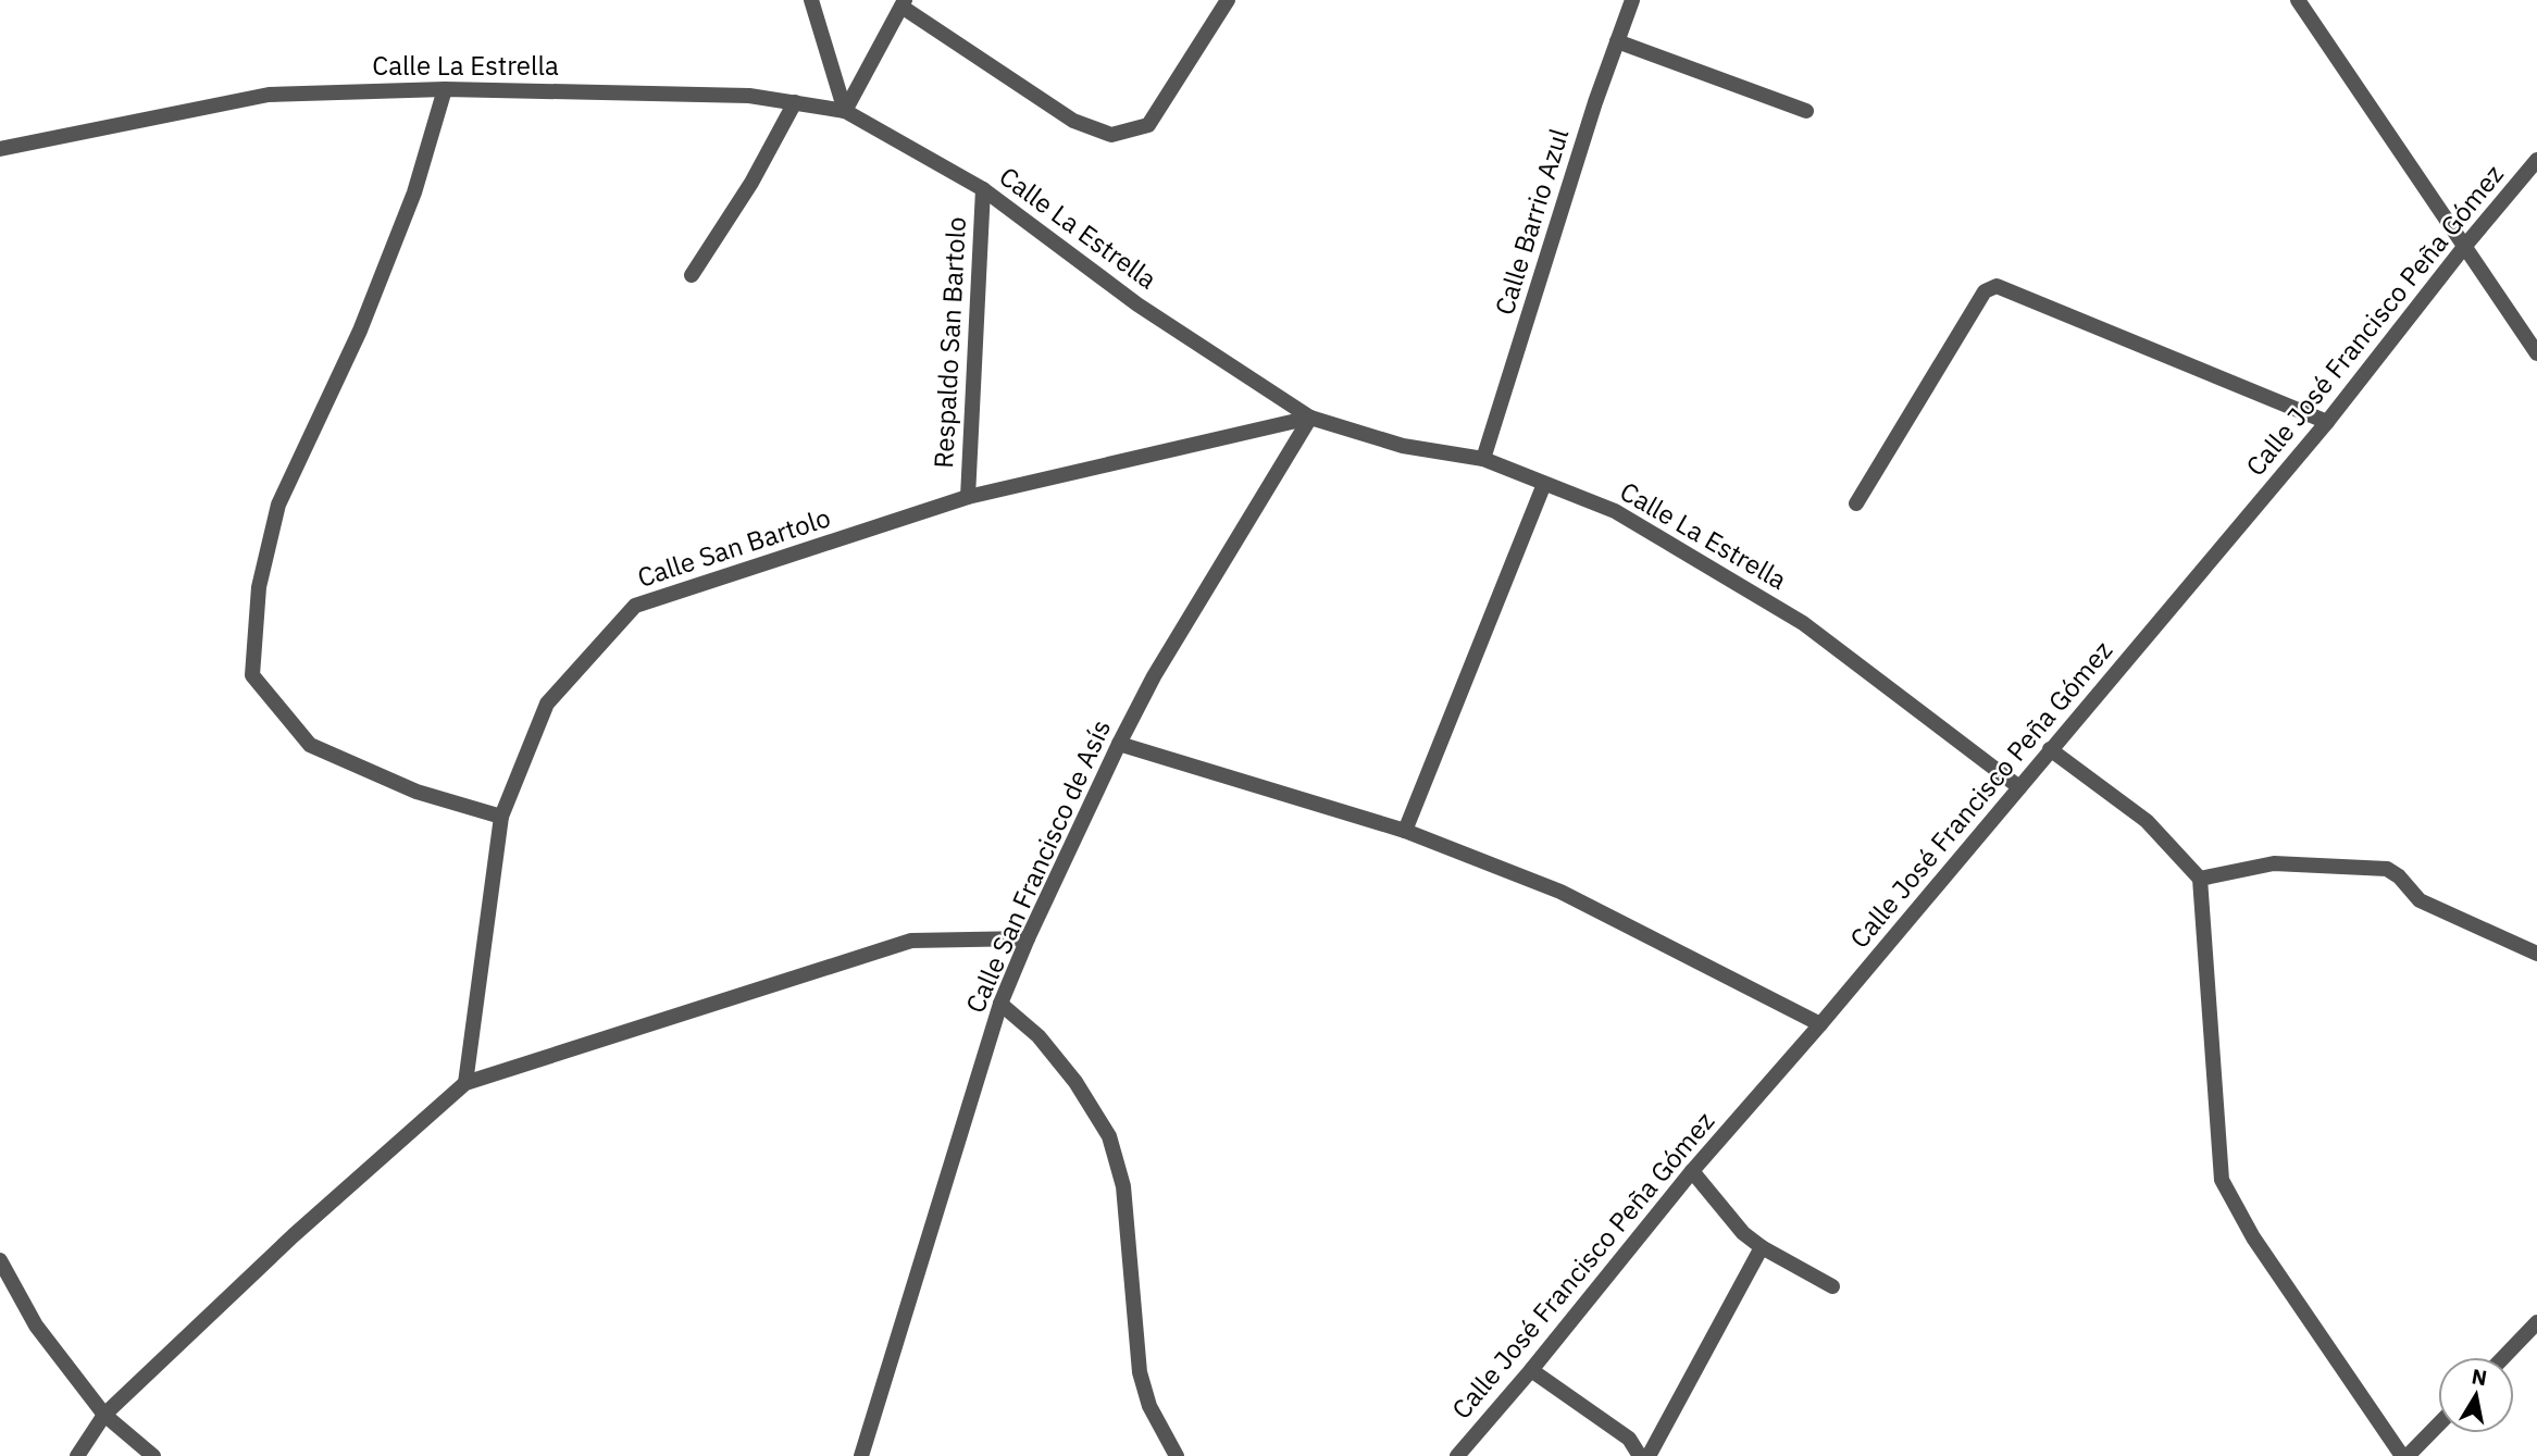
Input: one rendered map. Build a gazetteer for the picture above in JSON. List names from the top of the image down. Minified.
{"streets":{"street":["Calle La Estrella","Calle Barrio Azul","Calle José Francisco Peña Gómez","Respaldo San Bartolo","Calle San Bartolo","Calle San Francisco de Asís"]},"crossings":[["Calle La Estrella","Calle Barrio Azul"],["Calle La Estrella","Calle José Francisco Peña Gómez"],["Calle La Estrella","Respaldo San Bartolo"],["Calle La Estrella","Calle San Bartolo"],["Calle La Estrella","Calle San Francisco de Asís"],["Respaldo San Bartolo","Calle San Bartolo"],["Calle San Bartolo","Calle San Francisco de Asís"]],"north":"top"}
